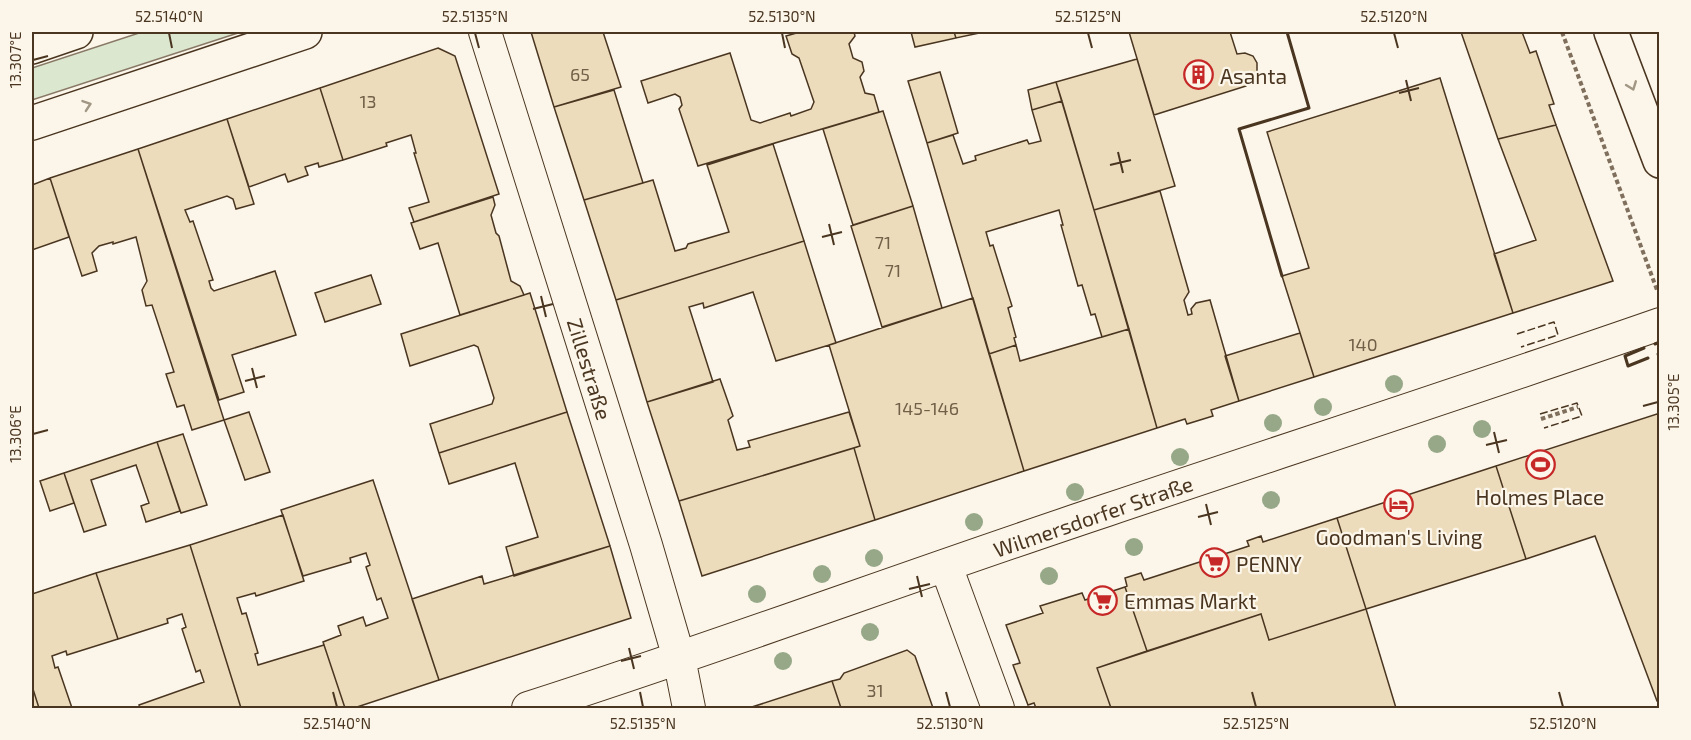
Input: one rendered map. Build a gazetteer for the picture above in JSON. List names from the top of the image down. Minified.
{"streets":{"street":["Zillestraße","Wilmersdorfer Straße"]},"crossings":[["Zillestraße","Wilmersdorfer Straße"]],"places":{"building":["Asanta"],"sports":["Holmes Place"],"hotel":["Goodman's Living"],"supermarket":["PENNY","Emmas Markt"]},"house_numbers":["65","13","71","71","140","145-146","31"],"coordinates":["52.5140°N","52.5135°N","52.5130°N","52.5125°N","52.5120°N","13.307°E","13.305°E","13.306°E"]}
